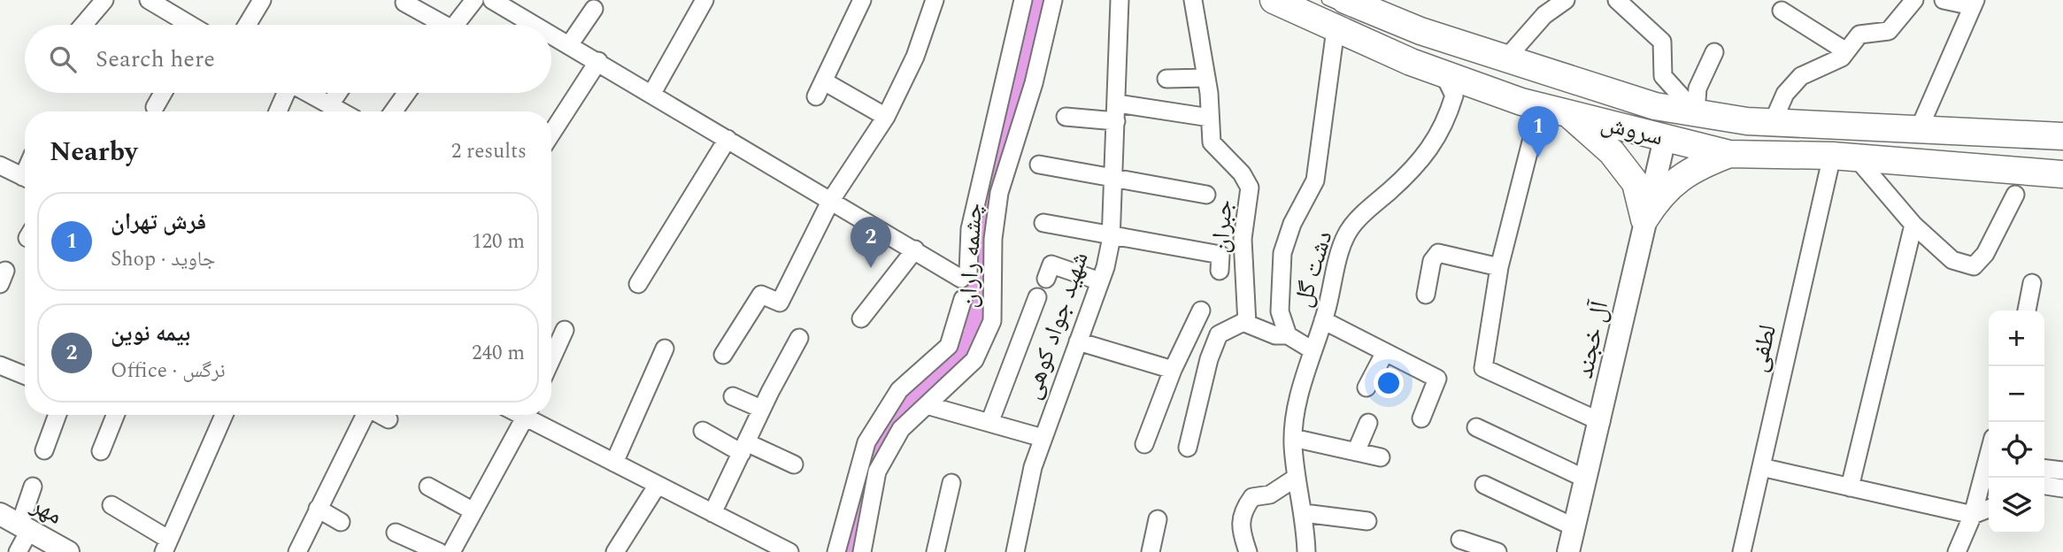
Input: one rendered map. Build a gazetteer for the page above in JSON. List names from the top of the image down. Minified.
{"streets":{"main road":["سروش"],"street":["جبران","چشمه راران","دشت گل","شهید جواد کوهی","آل خجند","لطفی","مهر"]},"crossings":[["سروش","دشت گل"],["سروش","آل خجند"],["سروش","لطفی"]],"page":{"search":"Search here","pins":["1","2"],"heading":["Nearby","2 results"],"list":[{"mark":"1","name":"فرش تهران","note":"Shop · جاوید","value":"120 m"},{"mark":"2","name":"بیمه نوین","note":"Office · نرگس","value":"240 m"}],"map_buttons":["+","−"]}}
